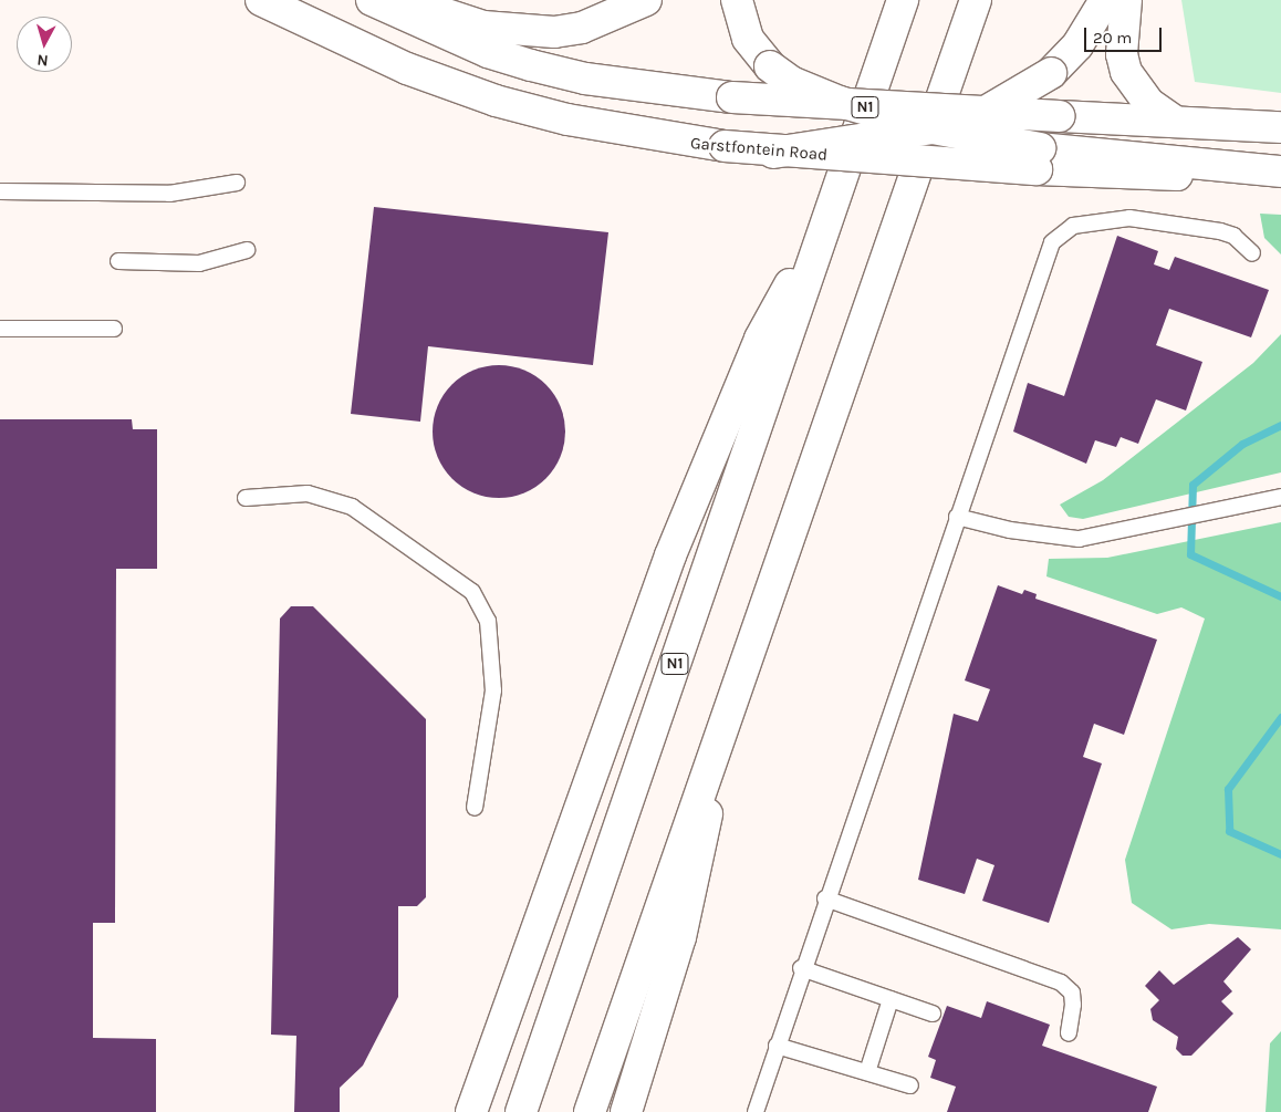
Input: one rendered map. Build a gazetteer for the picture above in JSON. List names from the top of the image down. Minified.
{"streets":{"main road":["N1","Garstfontein Road"]},"scale_bar":"20 m","north":"bottom"}
